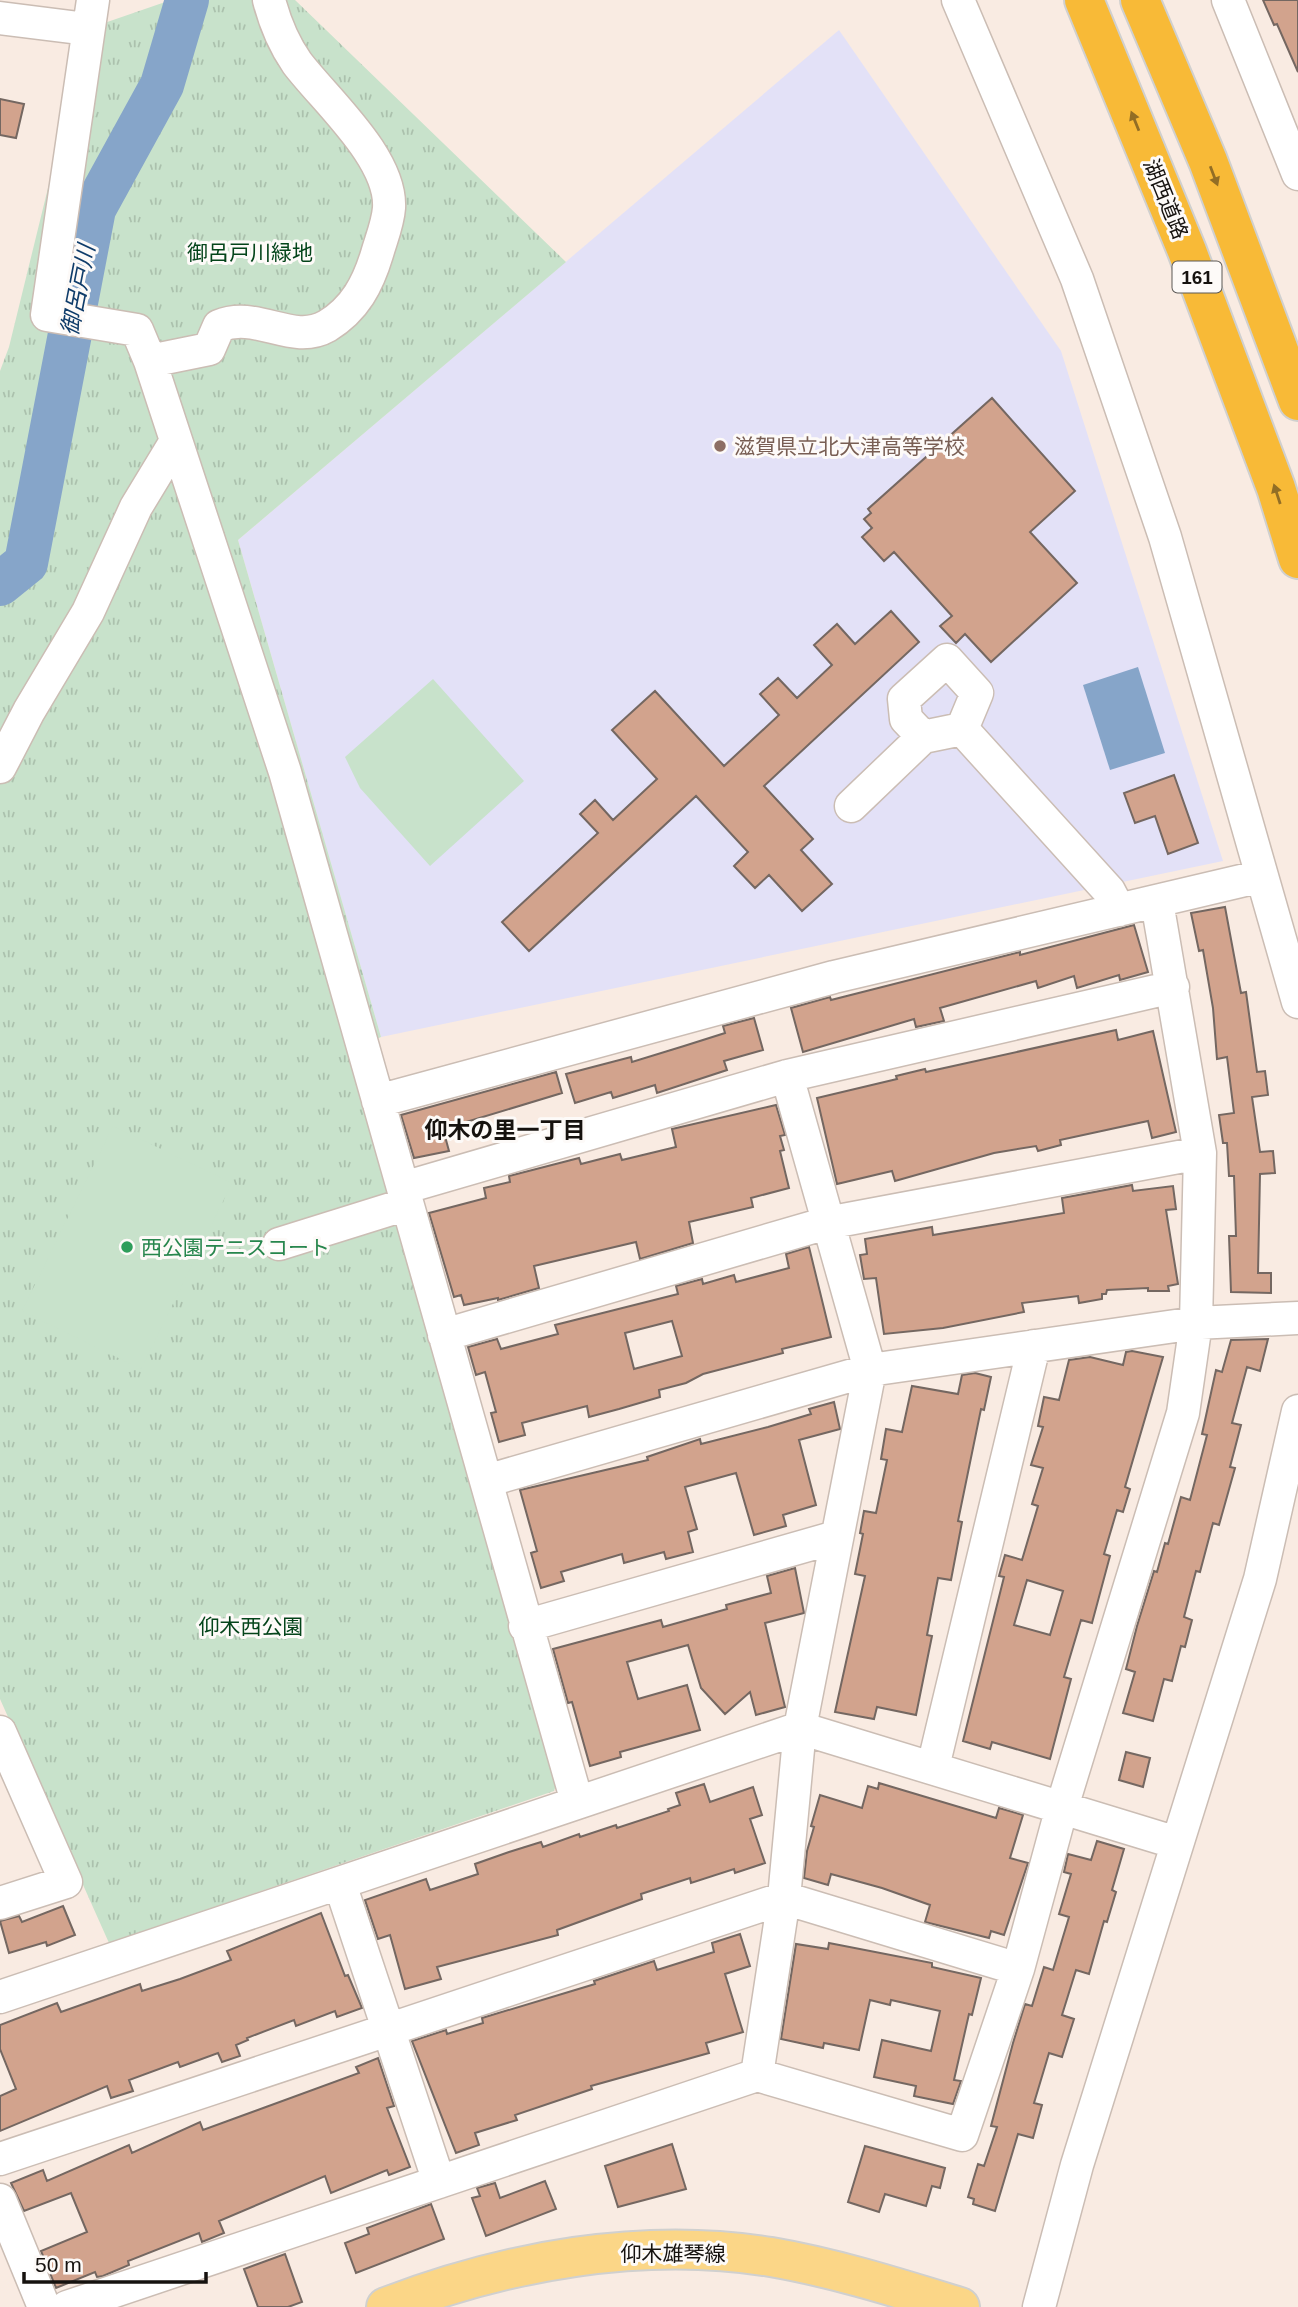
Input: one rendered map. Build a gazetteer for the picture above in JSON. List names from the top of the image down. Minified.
{"streets":{"highway":["湖西道路","161"],"main road":["仰木雄琴線"]},"districts":["仰木の里一丁目"],"water":["御呂戸川"],"parks":["御呂戸川緑地","仰木西公園"],"places":["滋賀県立北大津高等学校","西公園テニスコート"],"scale_bar":"50 m"}
